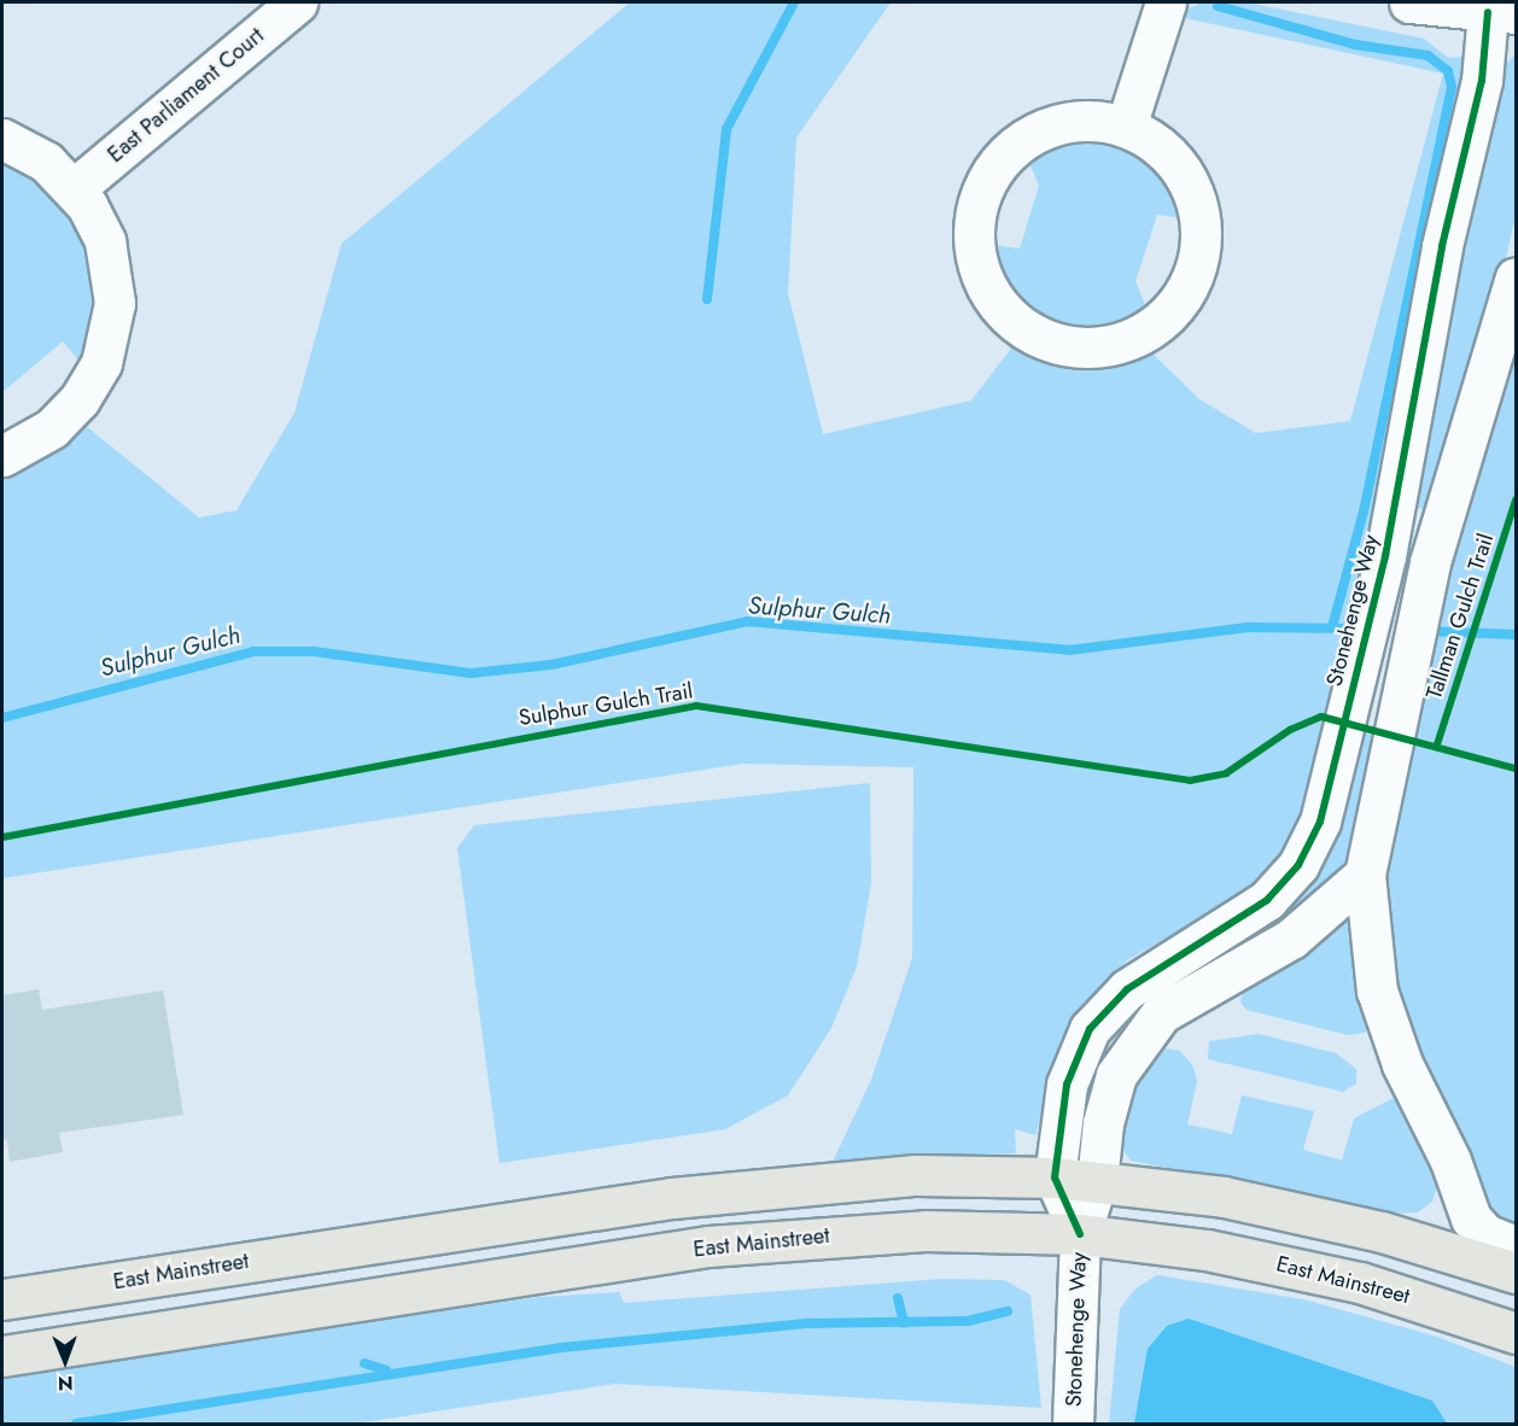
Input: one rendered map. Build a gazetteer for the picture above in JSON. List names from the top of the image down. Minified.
{"streets":{"main road":["East Mainstreet"],"street":["East Parliament Court","Stonehenge Way"],"cycle path":["Tallman Gulch Trail","Sulphur Gulch Trail"]},"crossings":[["Stonehenge Way","East Mainstreet"]],"water":["Sulphur Gulch"],"north":"bottom"}
